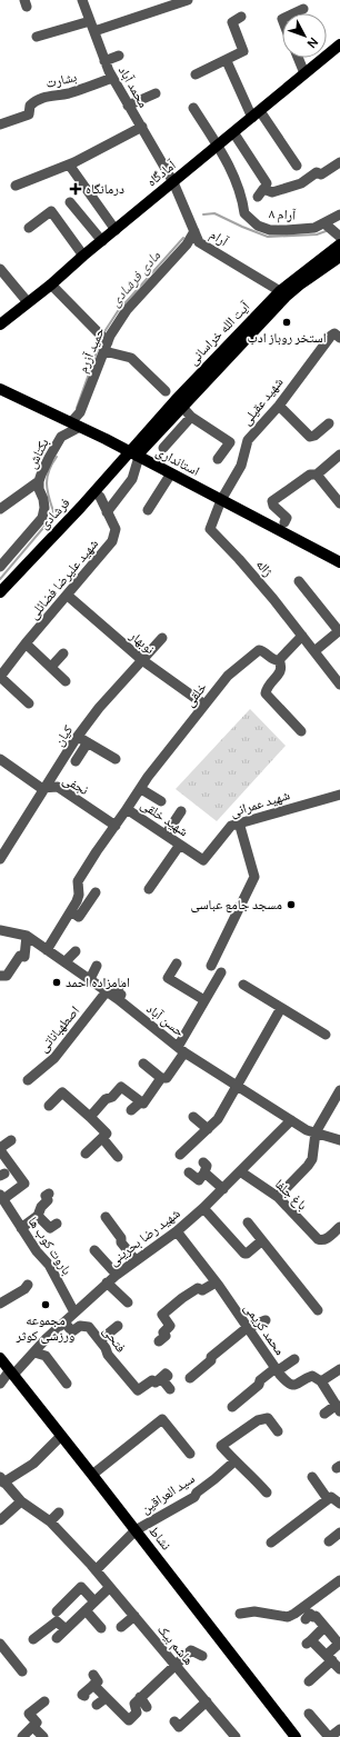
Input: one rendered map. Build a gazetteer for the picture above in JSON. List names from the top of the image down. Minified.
{"streets":{"main road":["آمادگاه","آیت الله خراسانی","استانداری","فرشادی","نشاط"],"street":["بشارت","محمد آباد","۸ آرام","آرام","حمید آزرم","شهید عقیلی","بکتاش","ژاله","شهید علیرضا فضائلی","نوبهار","خلقی","کیان","نجفی","شهید عمرانی","شهید خلقی","حسن آباد","اصطهباناتی","باغ جلفا","شهید رضا بحرینی","باروت کوب ها","محمد کریمی","فتحی","سید العراقین","هاشم بیک"]},"crossings":[["بشارت","محمد آباد"],["محمد آباد","آمادگاه"],["محمد آباد","آرام"],["آمادگاه","۸ آرام"],["آمادگاه","آرام"],["آرام","آیت الله خراسانی"],["آرام","حمید آزرم"],["آیت الله خراسانی","استانداری"],["آیت الله خراسانی","فرشادی"],["حمید آزرم","بکتاش"],["حمید آزرم","استانداری"],["شهید عقیلی","استانداری"],["شهید عقیلی","ژاله"],["بکتاش","استانداری"],["استانداری","فرشادی"],["استانداری","ژاله"],["فرشادی","شهید علیرضا فضائلی"],["شهید علیرضا فضائلی","نوبهار"],["نوبهار","خلقی"],["نوبهار","کیان"],["خلقی","شهید خلقی"],["کیان","نجفی"],["نجفی","شهید خلقی"],["شهید عمرانی","شهید خلقی"],["حسن آباد","اصطهباناتی"],["حسن آباد","شهید رضا بحرینی"],["باغ جلفا","شهید رضا بحرینی"],["شهید رضا بحرینی","باروت کوب ها"],["شهید رضا بحرینی","محمد کریمی"],["شهید رضا بحرینی","فتحی"],["شهید رضا بحرینی","نشاط"],["سید العراقین","نشاط"]],"water":["مادی فرشادی"],"places":{"health":["درمانگاه"],"other":["استخر روباز ادب","مسجد جامع عباسی","امامزاده احمد","مجموعه ورزشی کوثر"]},"north":"bottom right"}
